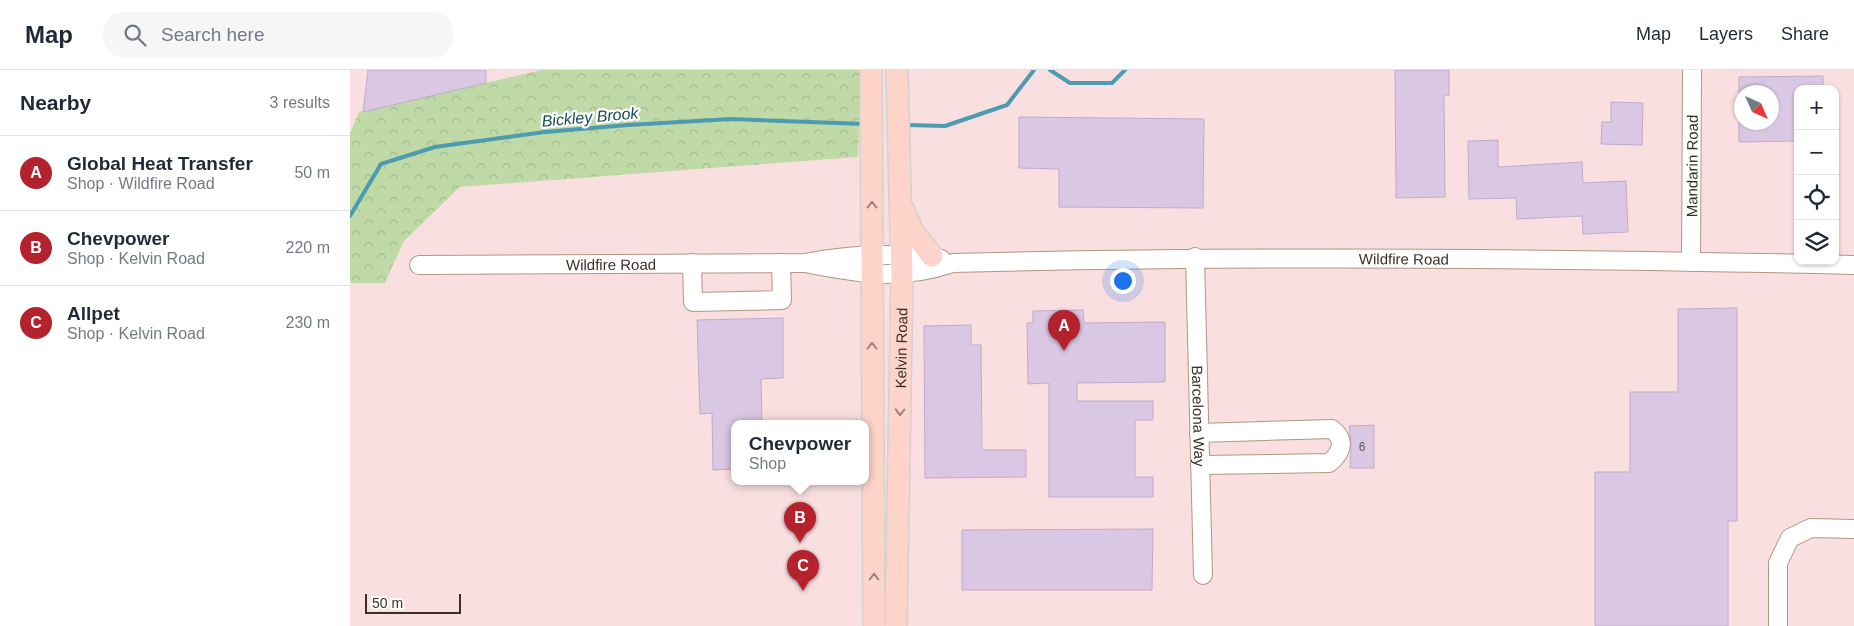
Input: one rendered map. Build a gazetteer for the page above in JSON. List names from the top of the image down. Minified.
{"streets":{"main road":["Kelvin Road"],"street":["Mandarin Road","Wildfire Road","Barcelona Way"]},"crossings":[["Mandarin Road","Wildfire Road"],["Wildfire Road","Kelvin Road"],["Wildfire Road","Barcelona Way"]],"water":["Bickley Brook"],"house_numbers":["6"],"scale_bar":"50 m","north":"bottom right","page":{"header":"Map","search":"Search here","nav":["Map","Layers","Share"],"heading":["Nearby","3 results"],"map_buttons":["+","−"],"list":[{"mark":"A","name":"Global Heat Transfer","note":"Shop · Wildfire Road","value":"50 m"},{"mark":"B","name":"Chevpower","note":"Shop · Kelvin Road","value":"220 m"},{"mark":"C","name":"Allpet","note":"Shop · Kelvin Road","value":"230 m"}],"pins":["A","B","C"],"popup":["Chevpower","Shop"],"scale":"50 m"}}
